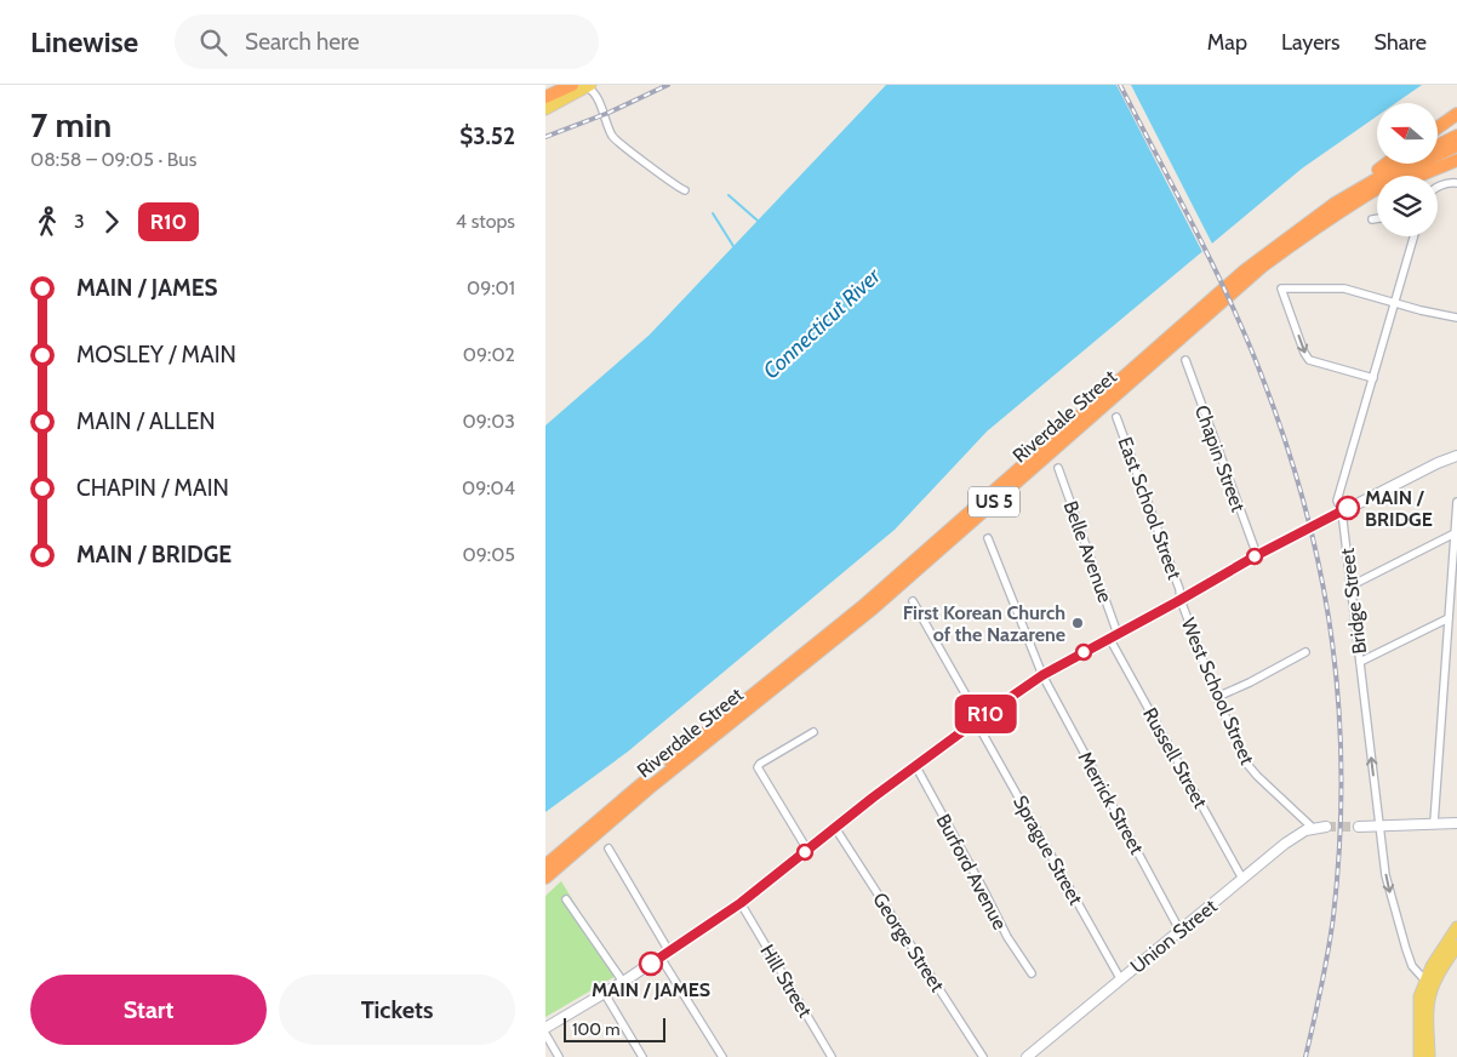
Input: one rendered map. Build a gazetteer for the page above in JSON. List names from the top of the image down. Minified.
{"streets":{"highway":["Riverdale Street","US 5"],"street":["Chapin Street","East School Street","Belle Avenue","Bridge Street","West School Street","Russell Street","Merrick Street","Sprague Street","Burford Avenue","Union Street","George Street","Hill Street"]},"crossings":[["East School Street","West School Street"],["Belle Avenue","Russell Street"],["West School Street","Union Street"],["Russell Street","Union Street"],["Merrick Street","Union Street"],["Sprague Street","Union Street"]],"water":["Connecticut River"],"places":["MAIN / BRIDGE","First Korean Church of the Nazarene","MAIN / JAMES"],"lines":["bus line R10"],"scale_bar":"100 m","north":"left","page":{"header":"Linewise","search":"Search here","nav":["Map","Layers","Share"],"heading":["7 min","08:58 – 09:05 · Bus","$3.52"],"on_map":"R10","legs":["3","R10","4 stops"],"list":[{"name":"MAIN / JAMES","value":"09:01"},{"name":"MOSLEY / MAIN","value":"09:02"},{"name":"MAIN / ALLEN","value":"09:03"},{"name":"CHAPIN / MAIN","value":"09:04"},{"name":"MAIN / BRIDGE","value":"09:05"}],"buttons":["Start","Tickets"],"scale":"100 m"}}
